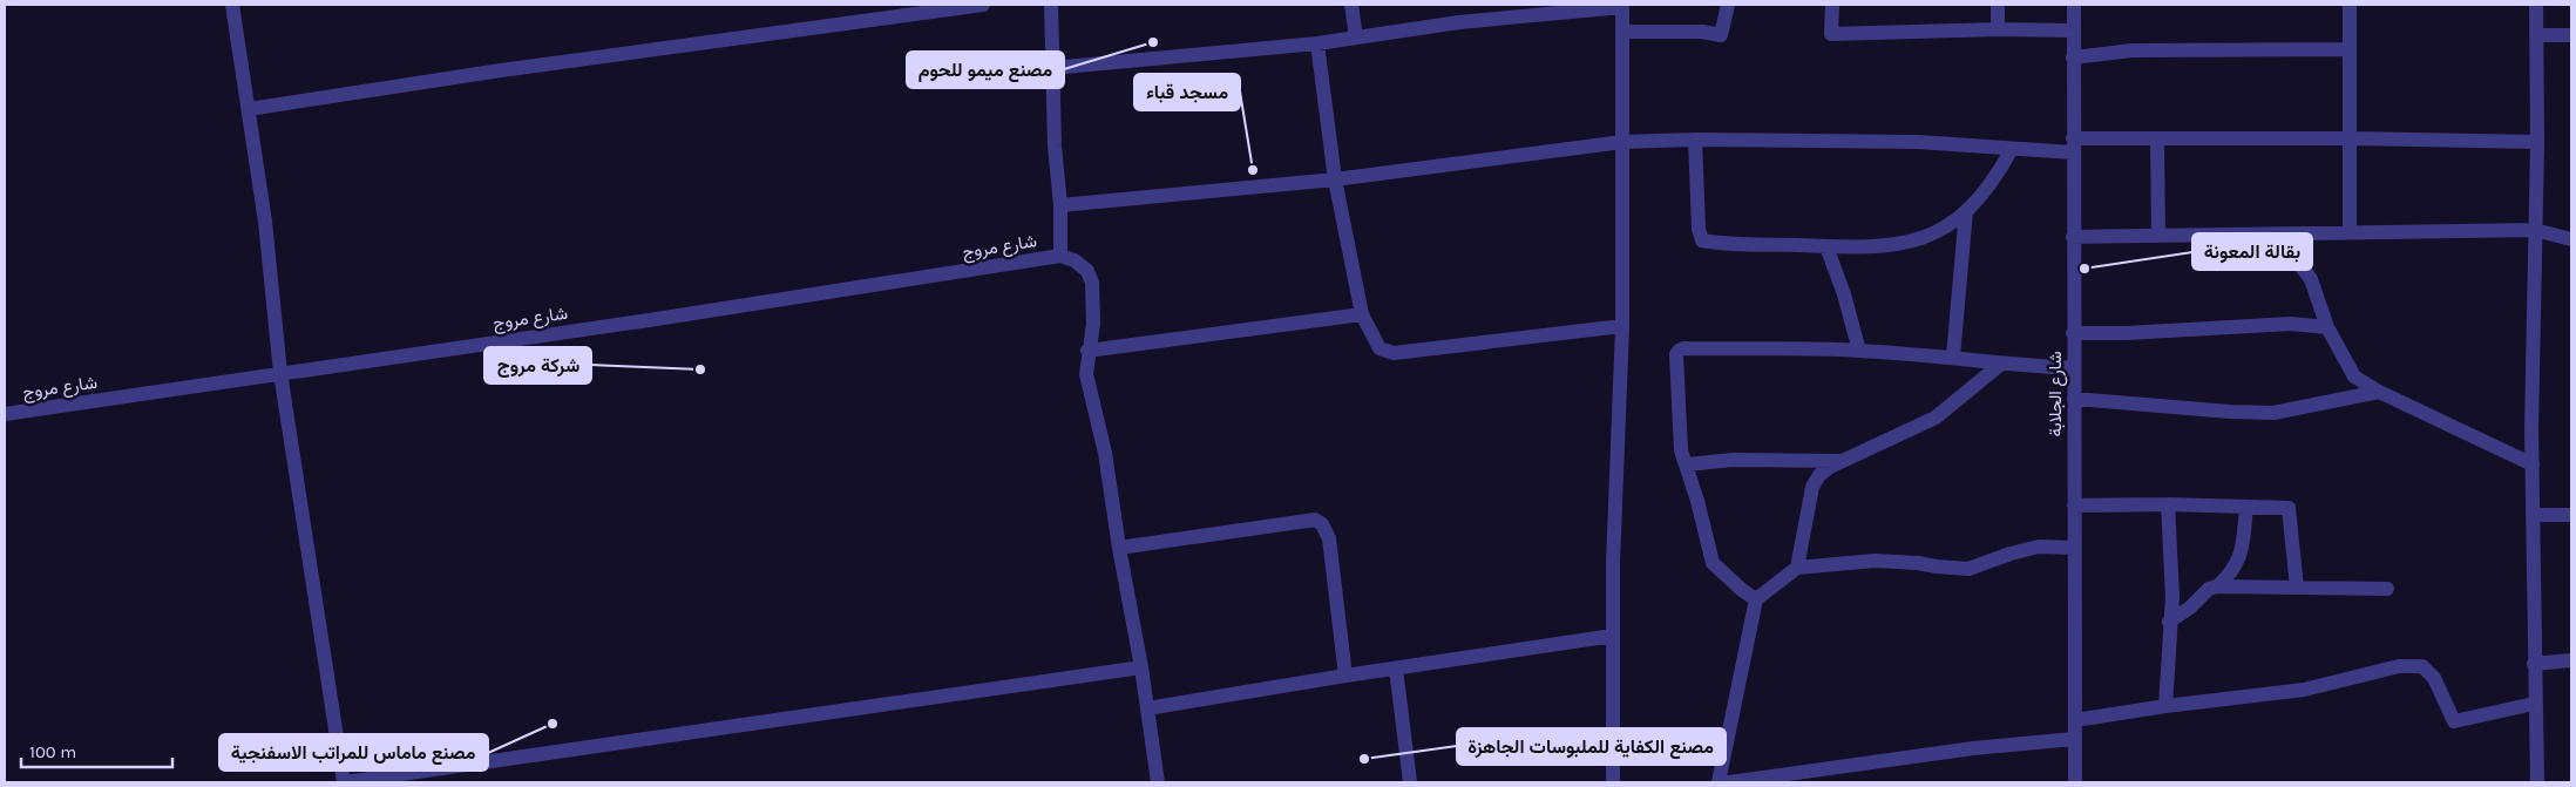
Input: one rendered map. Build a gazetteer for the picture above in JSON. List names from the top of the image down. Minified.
{"streets":{"street":["شارع مروج","شارع الجلابة"]},"places":["مصنع ميمو للحوم","مسجد قباء","بقالة المعونة","شركة مروج","مصنع ماماس للمراتب الاسفنجية","مصنع الكفاية للملبوسات الجاهزة"],"scale_bar":"100 m"}
